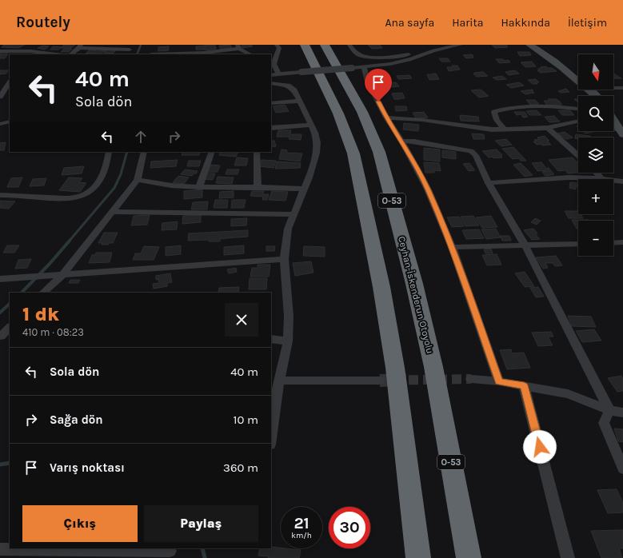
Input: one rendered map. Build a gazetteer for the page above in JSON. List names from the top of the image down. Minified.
{"streets":{"highway":["O-53","Ceyhan-İskenderun Otoyolu"]},"north":"bottom","page":{"header":"Routely","nav":["Ana sayfa","Harita","Hakkında","İletişim"],"map_buttons":["+","−"],"turn":["40 m","Sola dön"],"heading":["1 dk","410 m · 08:23"],"list":[{"name":"Sola dön","value":"40 m"},{"name":"Sağa dön","value":"10 m"},{"name":"Varış noktası","value":"360 m"}],"buttons":["Çıkış","Paylaş"],"speed":"21 km/h","limit":"30"}}
